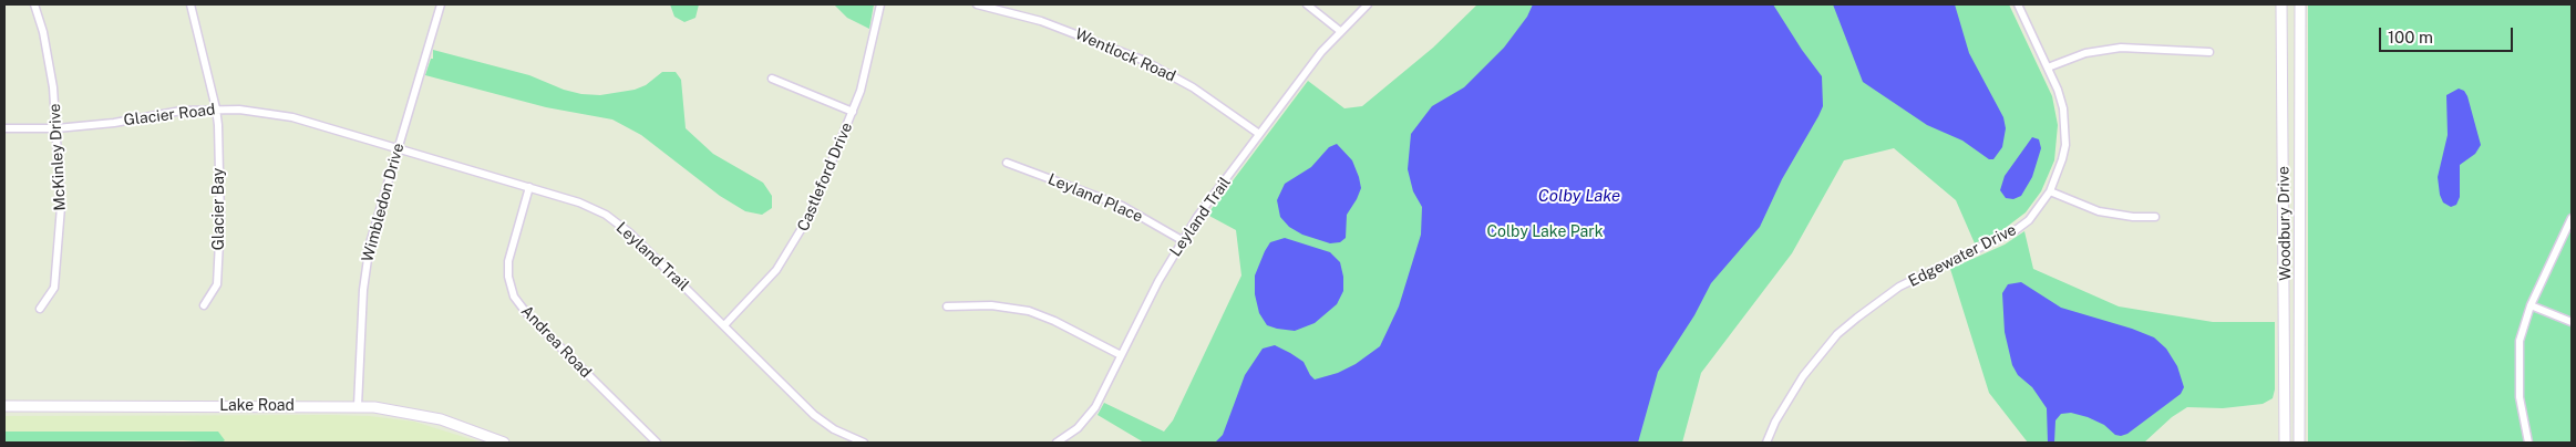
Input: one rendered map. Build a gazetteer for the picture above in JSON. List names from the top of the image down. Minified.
{"streets":{"main road":["Woodbury Drive","Lake Road"],"street":["Wentlock Road","Glacier Road","McKinley Drive","Castleford Drive","Leyland Place","Wimbledon Drive","Glacier Bay","Leyland Trail","Edgewater Drive","Andrea Road"]},"crossings":[["Wentlock Road","Leyland Trail"],["Glacier Road","McKinley Drive"],["Glacier Road","Wimbledon Drive"],["Glacier Road","Glacier Bay"],["Glacier Road","Leyland Trail"],["Castleford Drive","Leyland Trail"],["Leyland Place","Leyland Trail"],["Wimbledon Drive","Leyland Trail"],["Wimbledon Drive","Lake Road"],["Leyland Trail","Andrea Road"]],"water":["Colby Lake"],"parks":["Colby Lake Park"],"scale_bar":"100 m"}
